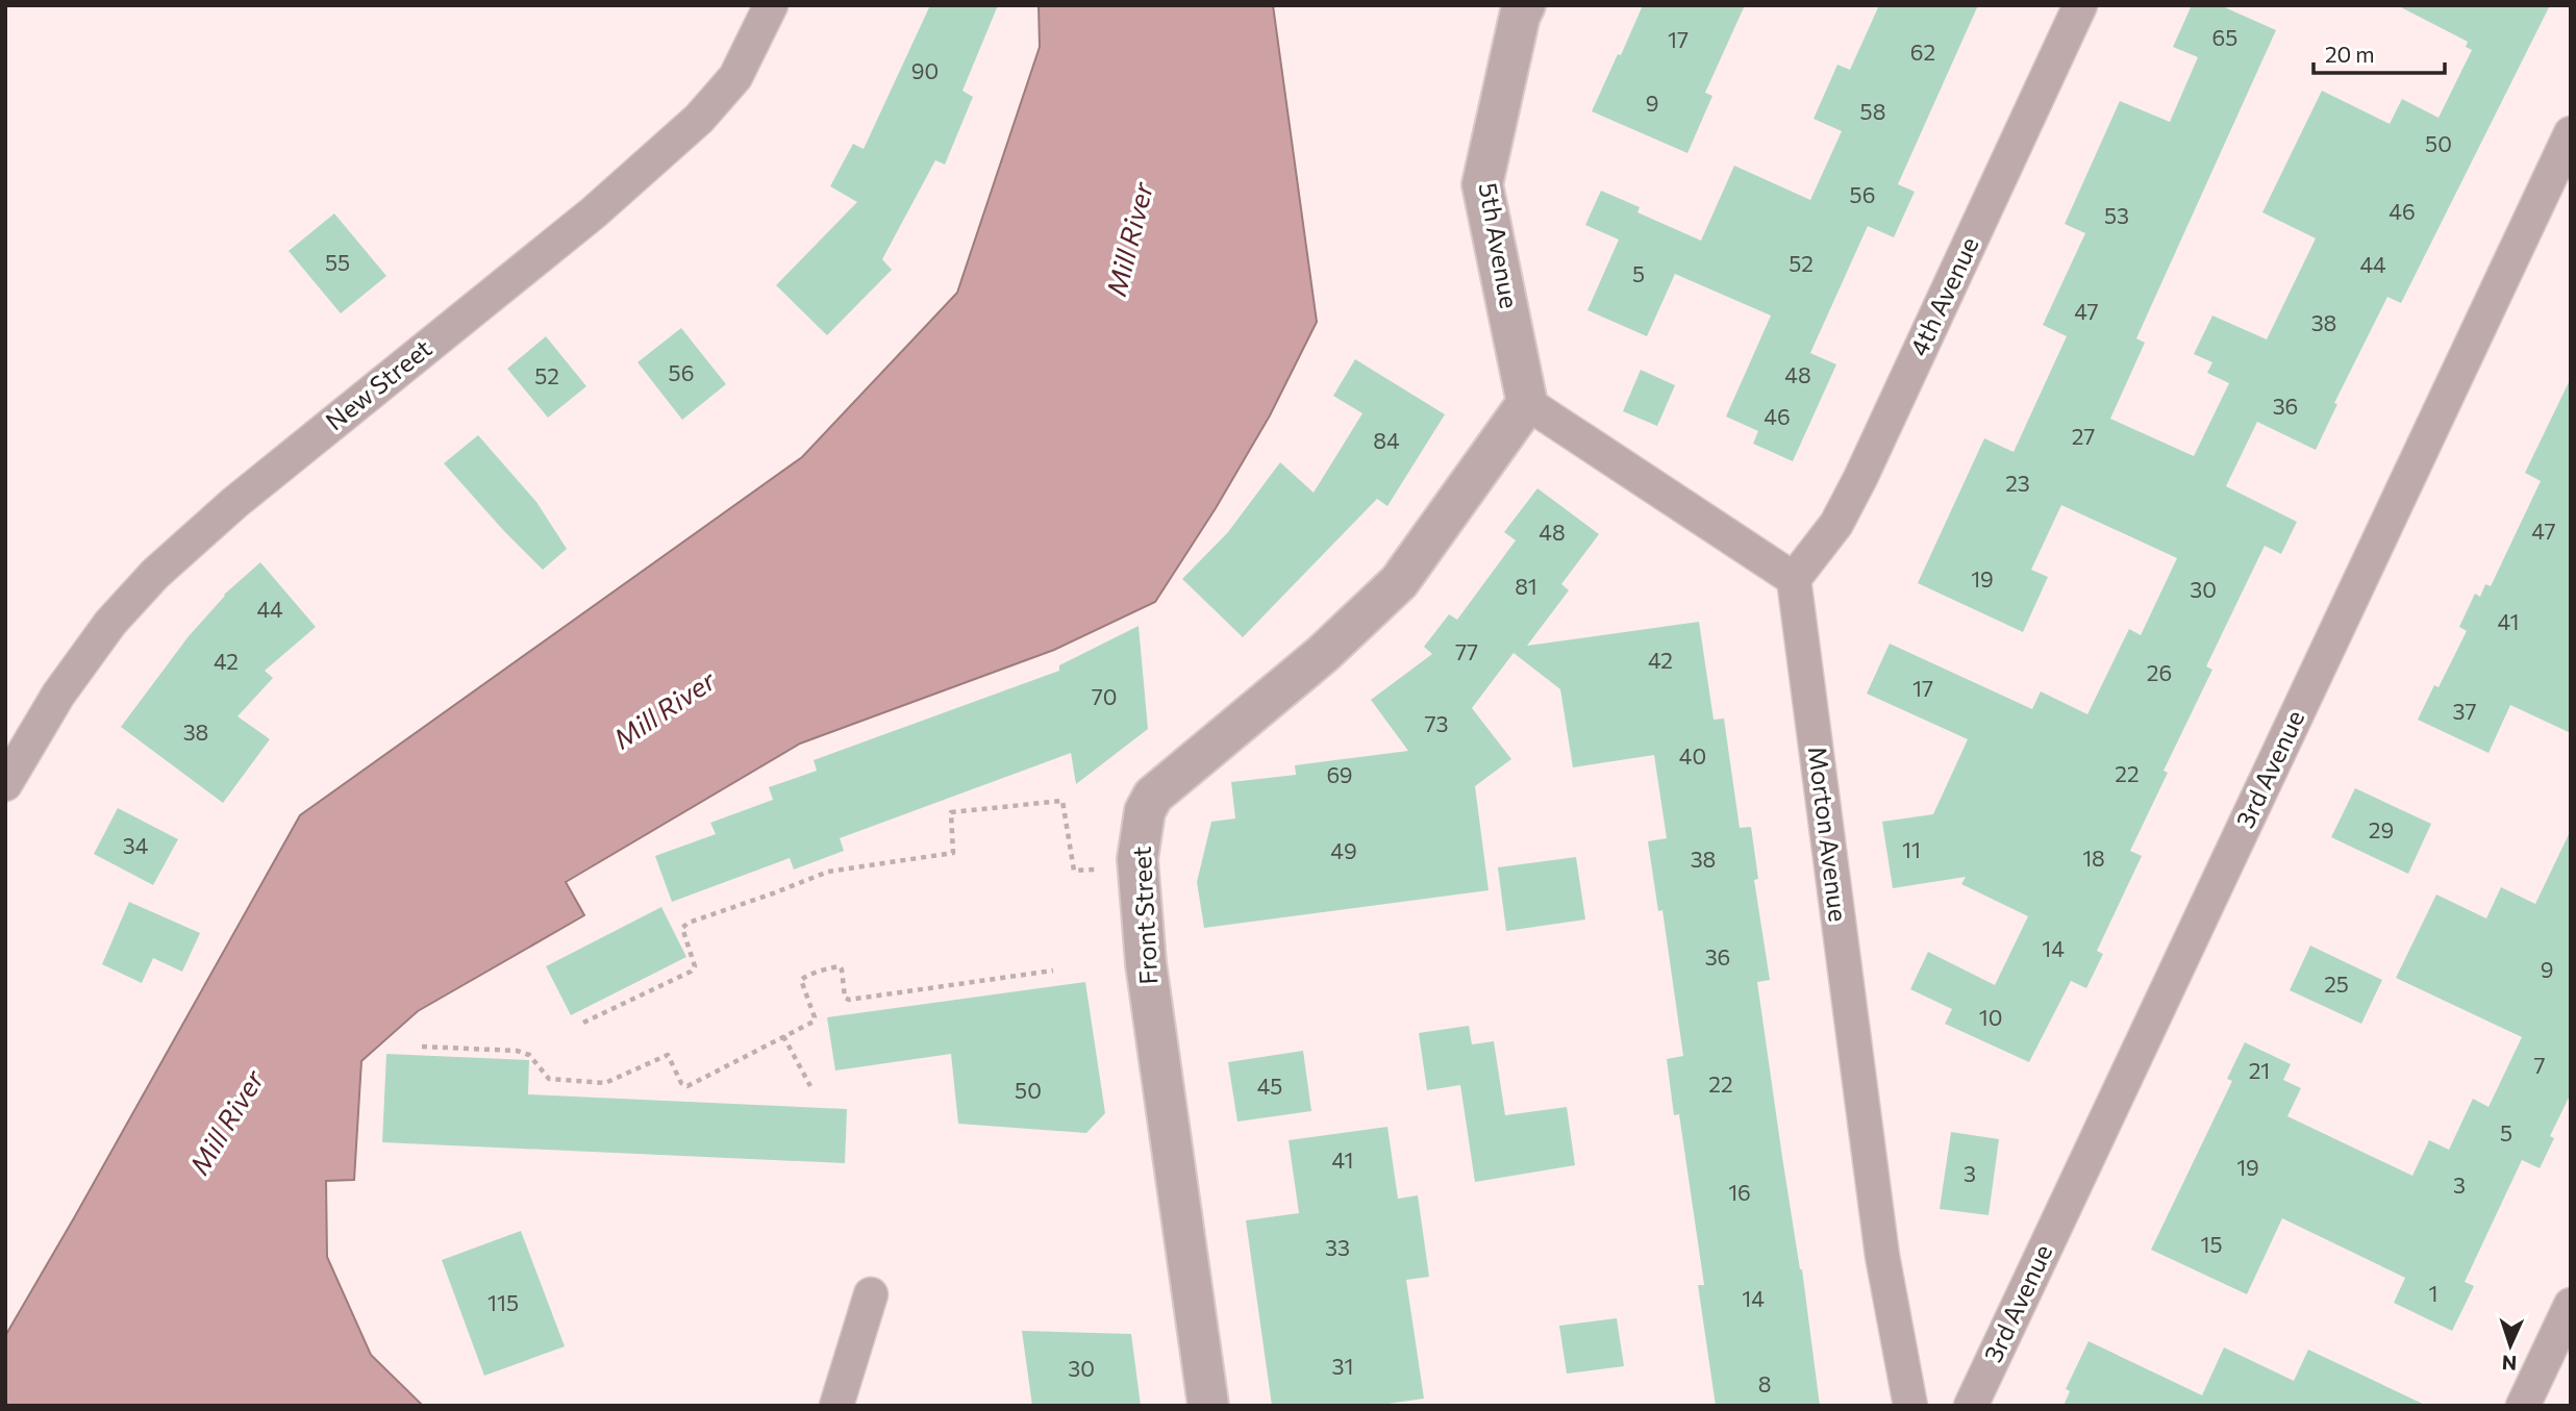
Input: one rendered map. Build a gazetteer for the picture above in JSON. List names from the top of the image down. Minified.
{"streets":{"street":["5th Avenue","4th Avenue","New Street","3rd Avenue","Morton Avenue","Front Street"]},"crossings":[["5th Avenue","Front Street"],["4th Avenue","Morton Avenue"]],"water":["Mill River"],"house_numbers":["65","17","62","90","9","58","50","56","46","53","55","52","44","5","47","38","56","48","52","36","46","27","84","23","47","48","19","81","30","44","41","77","42","42","26","17","70","37","73","38","40","22","69","29","34","11","49","18","38","14","36","9","25","10","7","21","22","45","50","5","41","19","3","3","16","15","33","1","14","115","31","30","8"],"scale_bar":"20 m","north":"bottom"}
